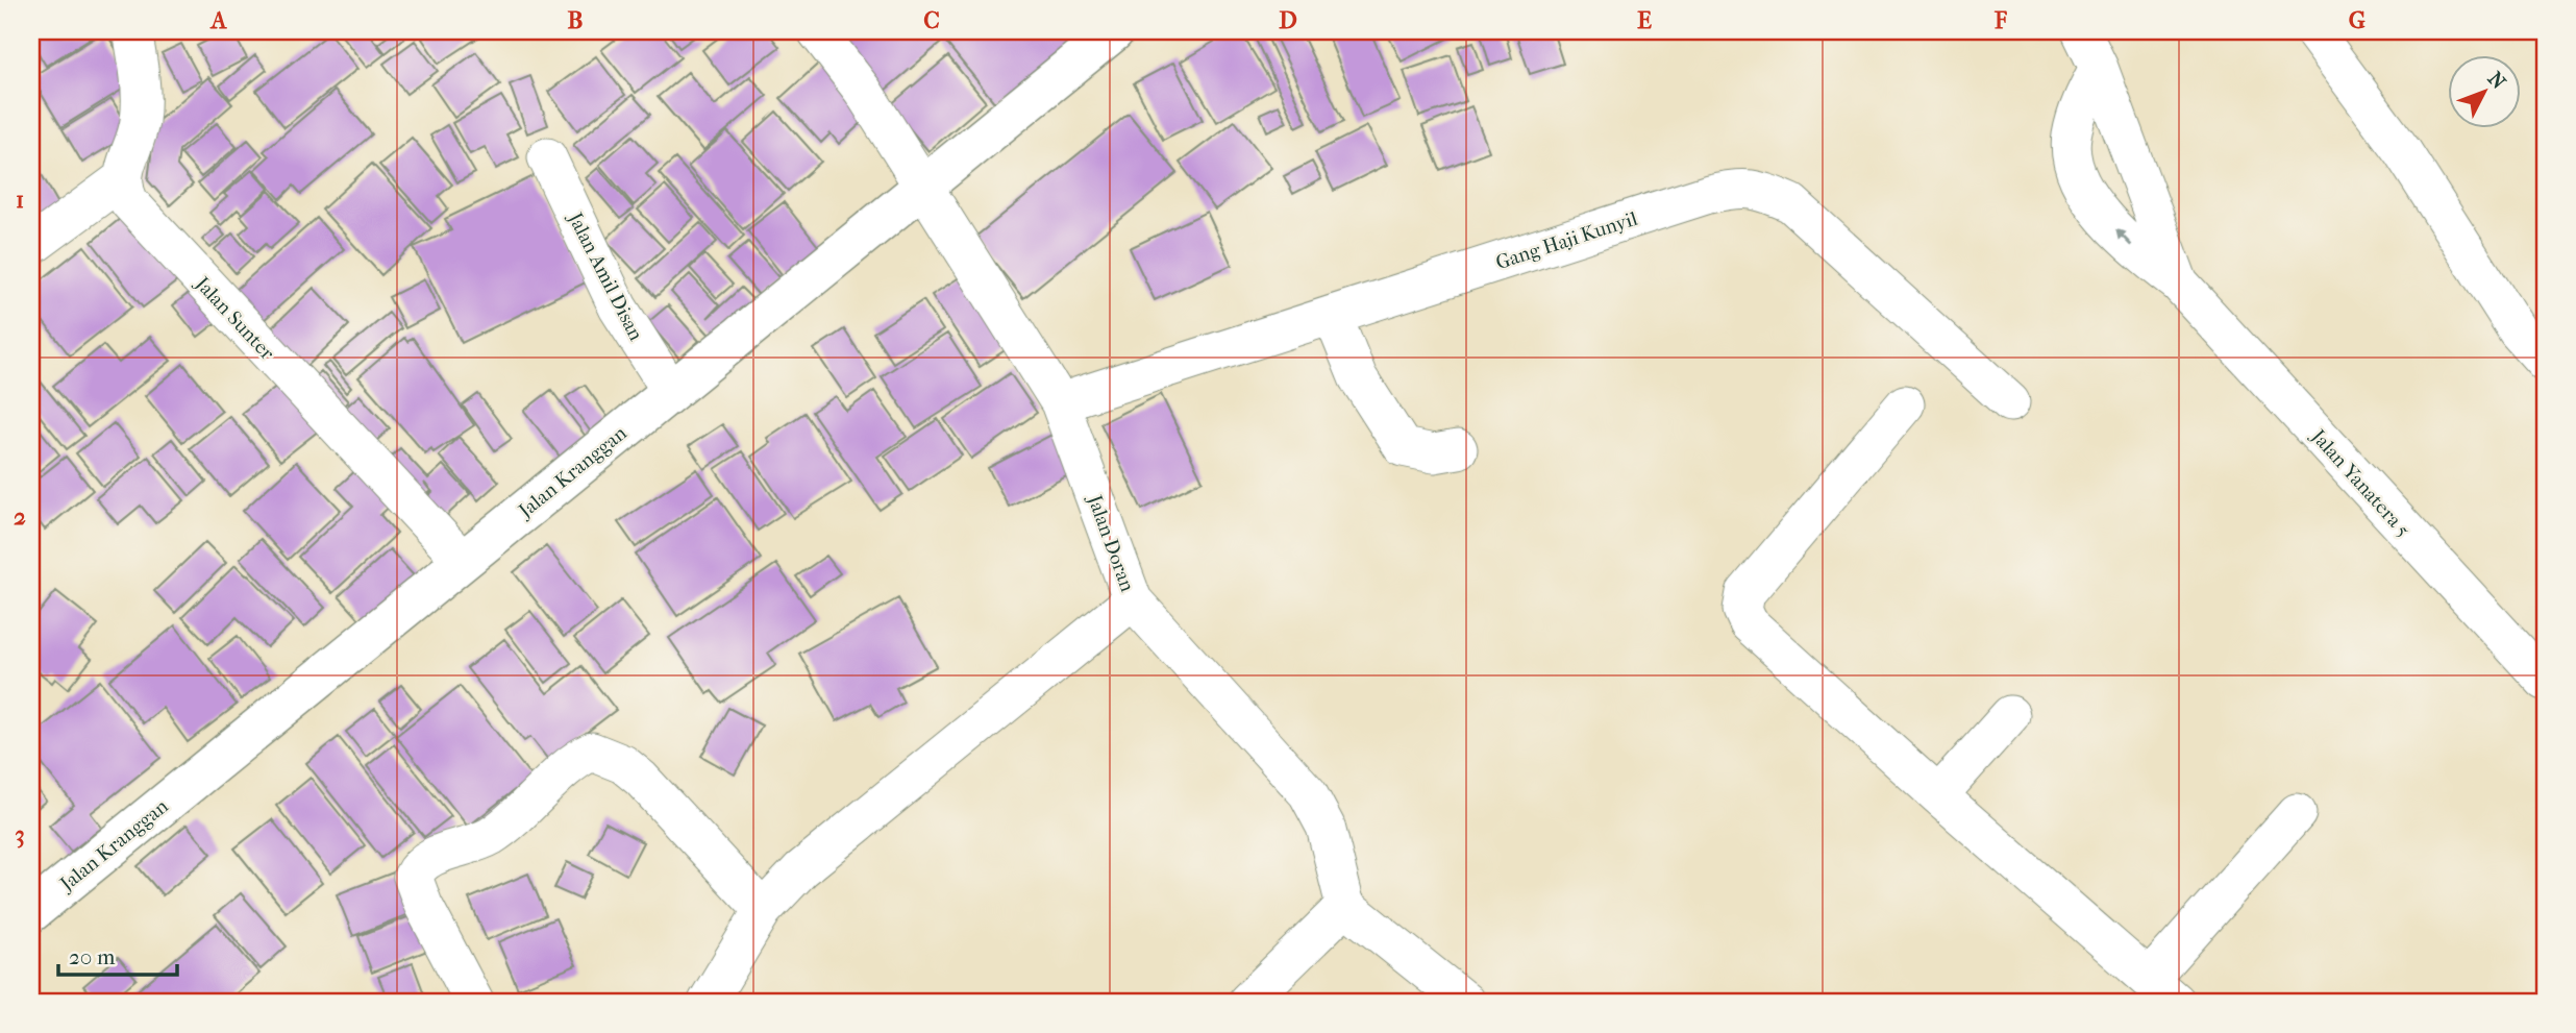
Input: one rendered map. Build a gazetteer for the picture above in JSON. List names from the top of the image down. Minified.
{"streets":{"main road":["Jalan Kranggan"],"street":["Gang Haji Kunyil","Jalan Amil Disan","Jalan Sunter","Jalan Yanatera 5","Jalan Doran"]},"crossings":[["Gang Haji Kunyil","Jalan Doran"],["Jalan Amil Disan","Jalan Kranggan"],["Jalan Sunter","Jalan Kranggan"],["Jalan Kranggan","Jalan Doran"]],"scale_bar":"20 m","north":"top right","grid":{"columns":["A","B","C","D","E","F","G"],"rows":["1","2","3"]}}
